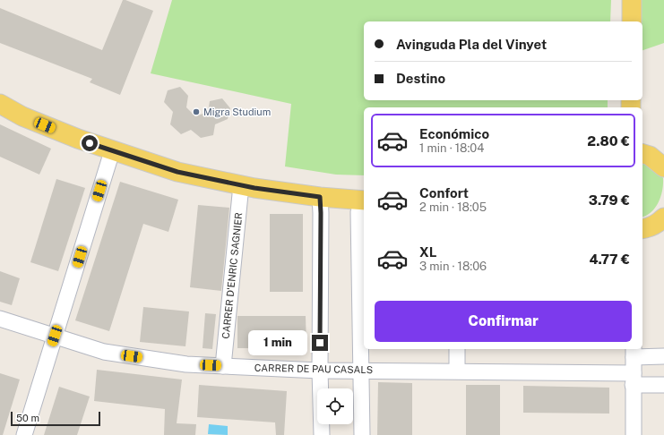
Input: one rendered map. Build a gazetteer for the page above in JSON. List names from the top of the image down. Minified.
{"streets":{"street":["CARRER D'ENRIC SAGNIER","CARRER DE PAU CASALS"]},"crossings":[["CARRER D'ENRIC SAGNIER","CARRER DE PAU CASALS"]],"places":["Migra Studium"],"scale_bar":"50 m","page":{"banner":["Avinguda Pla del Vinyet","Destino"],"list":[{"name":"Económico","note":"1 min · 18:04","value":"2.80 €"},{"name":"Confort","note":"2 min · 18:05","value":"3.79 €"},{"name":"XL","note":"3 min · 18:06","value":"4.77 €"}],"buttons":"Confirmar","bubble":"1 min","scale":"50 m"}}
